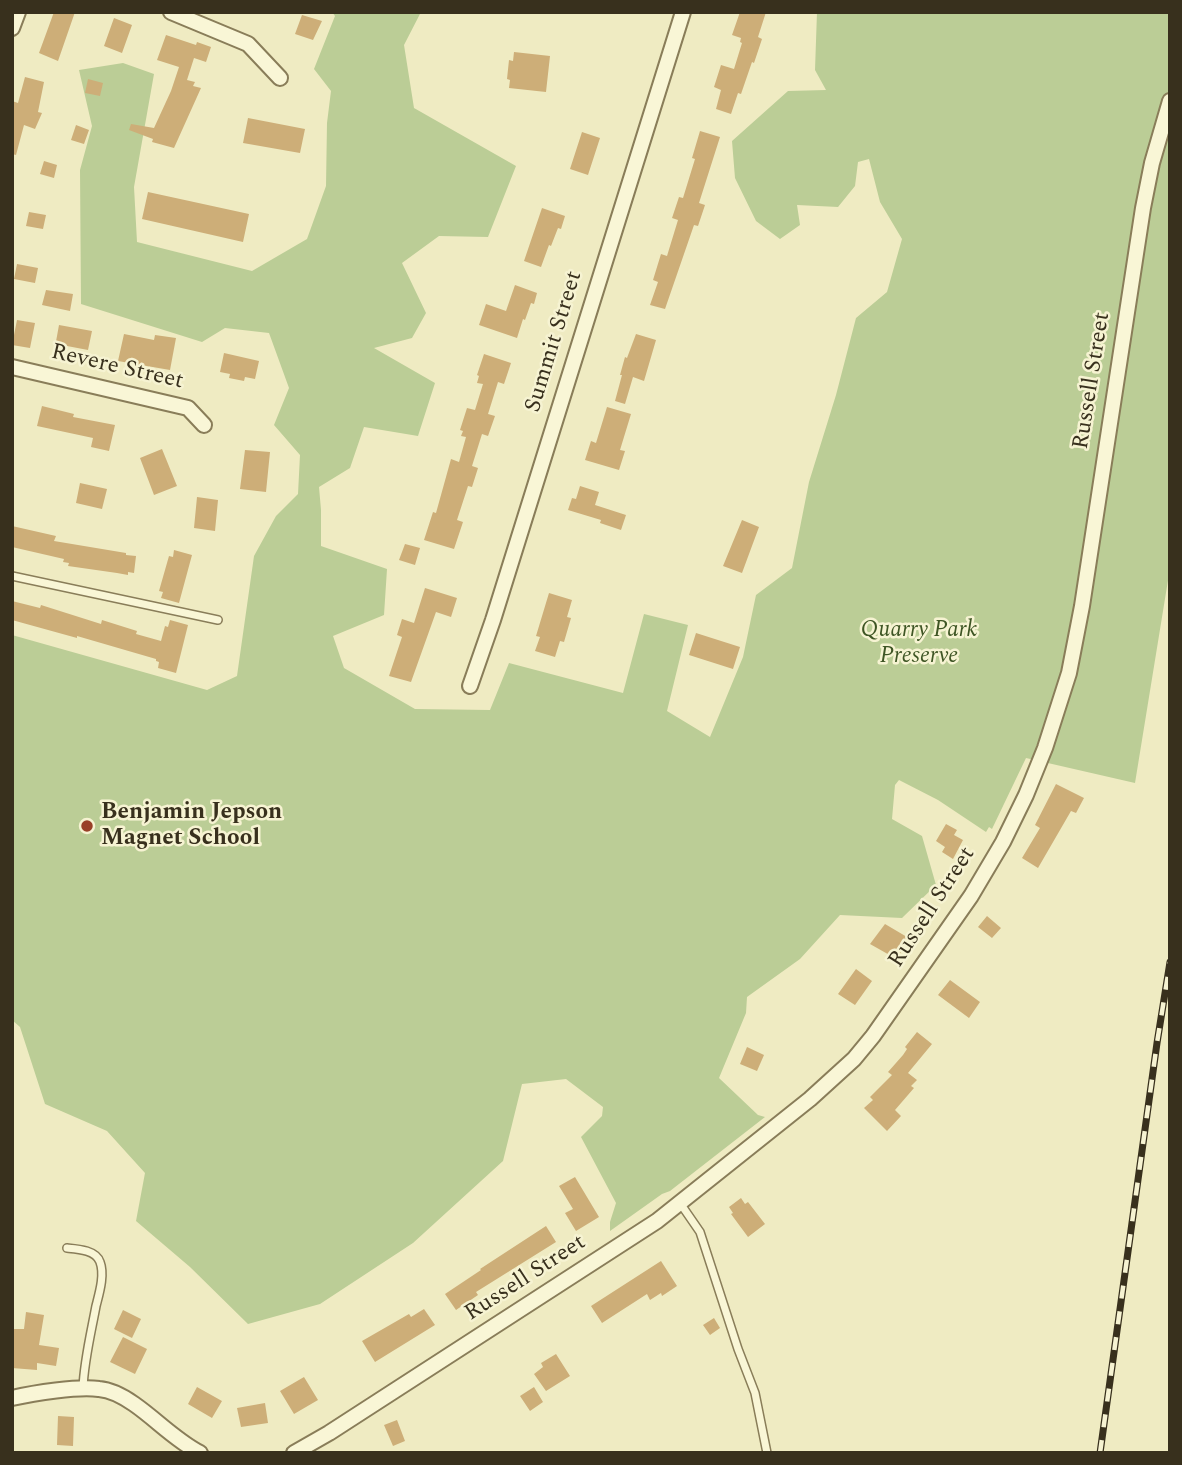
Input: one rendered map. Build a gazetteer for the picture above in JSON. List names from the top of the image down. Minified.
{"streets":{"street":["Summit Street","Revere Street","Russell Street"]},"parks":["Quarry Park Preserve"],"places":["Benjamin Jepson Magnet School"]}
